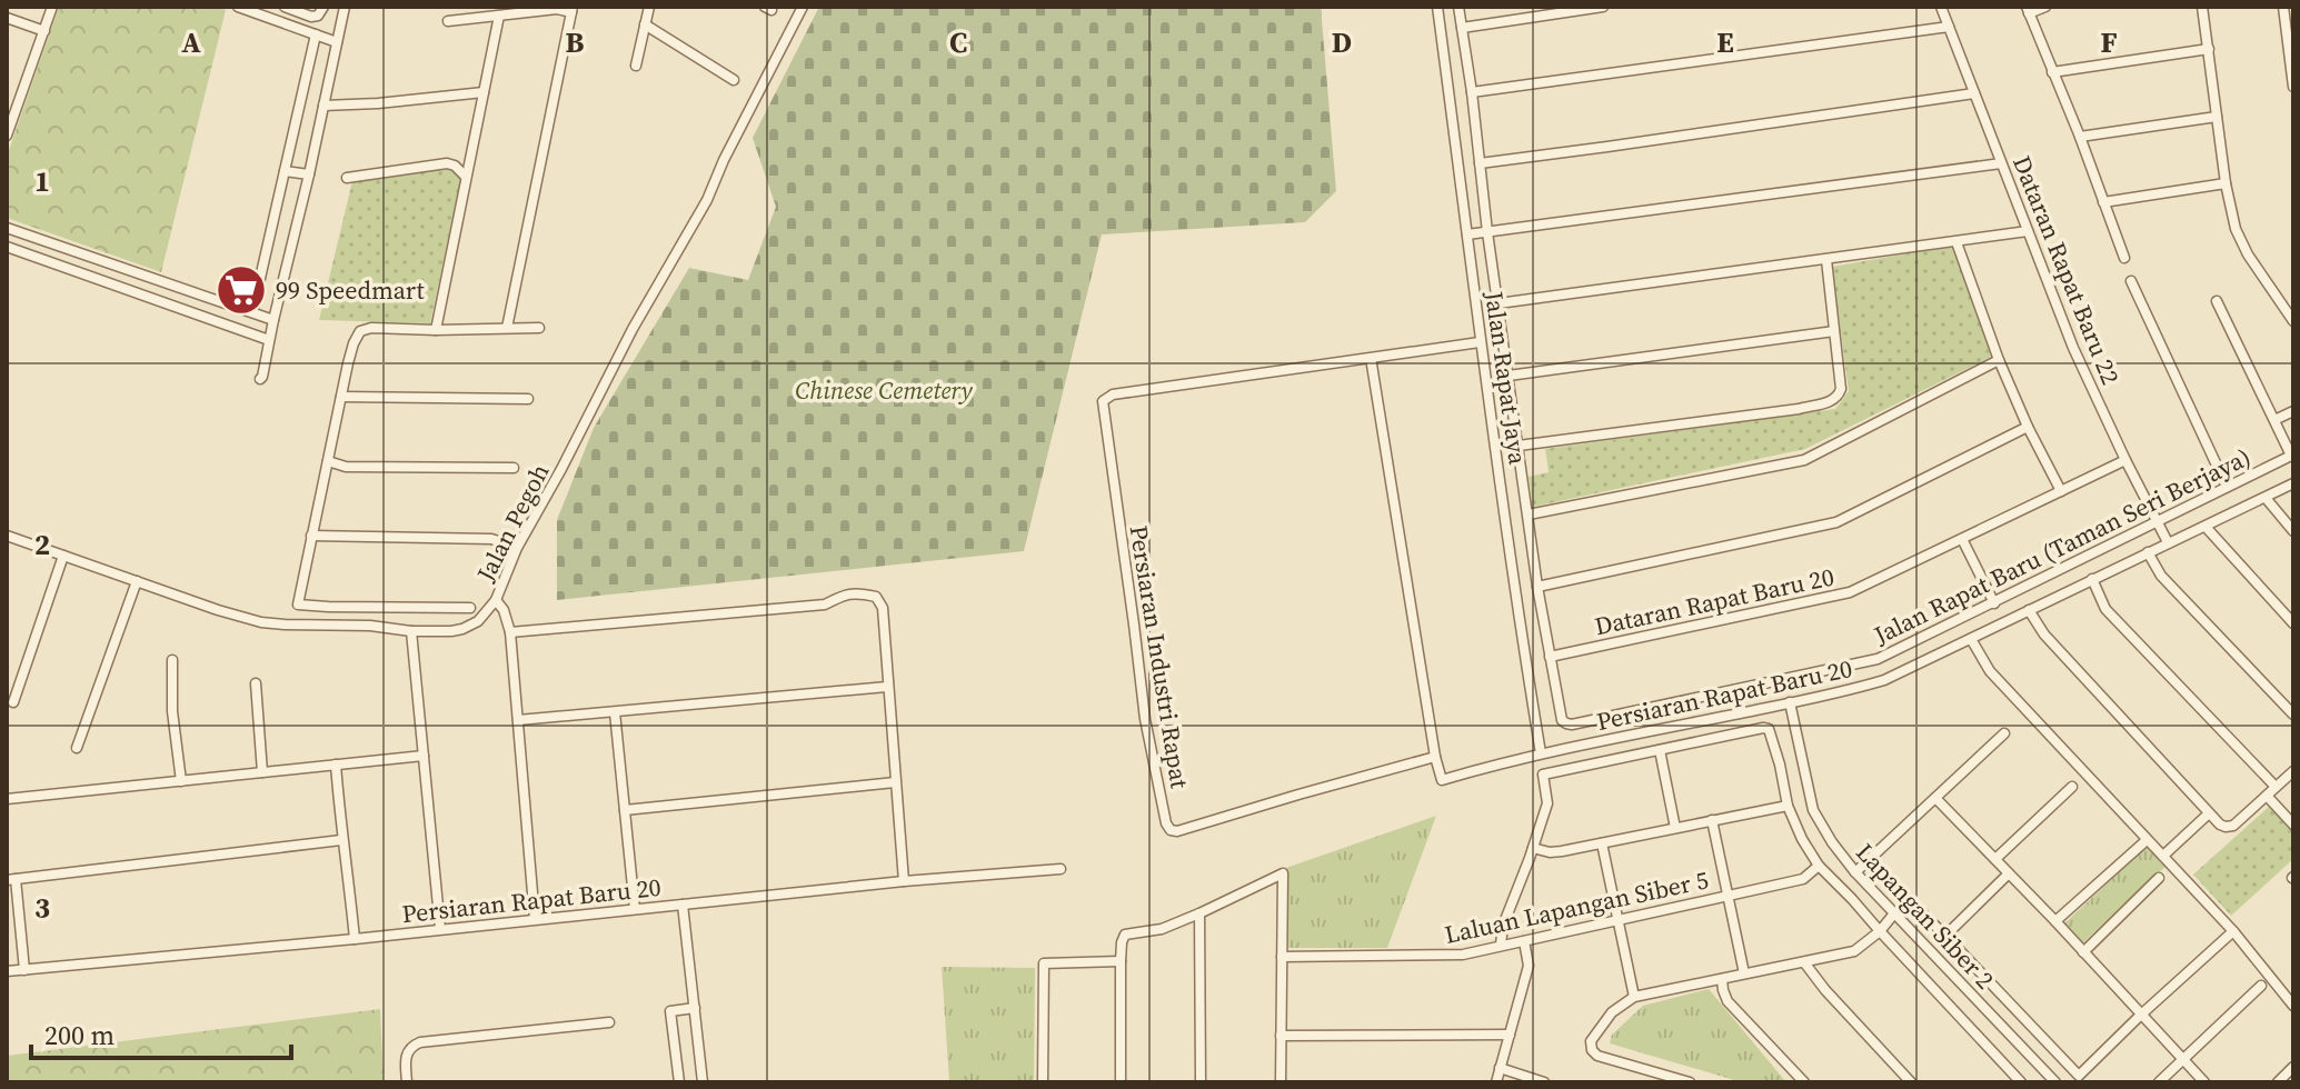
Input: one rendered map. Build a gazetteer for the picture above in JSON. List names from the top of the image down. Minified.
{"streets":{"street":["Dataran Rapat Baru 22","Jalan Rapat Jaya","Jalan Pegoh","Jalan Rapat Baru (Taman Seri Berjaya)","Dataran Rapat Baru 20","Persiaran Industri Rapat","Persiaran Rapat Baru 20","Laluan Lapangan Siber 5","Lapangan Siber 2"]},"crossings":[["Dataran Rapat Baru 22","Jalan Rapat Baru (Taman Seri Berjaya)"],["Dataran Rapat Baru 22","Dataran Rapat Baru 20"],["Dataran Rapat Baru 22","Persiaran Rapat Baru 20"],["Jalan Rapat Jaya","Persiaran Industri Rapat"],["Jalan Rapat Jaya","Persiaran Rapat Baru 20"],["Jalan Rapat Baru (Taman Seri Berjaya)","Dataran Rapat Baru 20"],["Persiaran Industri Rapat","Persiaran Rapat Baru 20"],["Persiaran Rapat Baru 20","Lapangan Siber 2"]],"parks":["Chinese Cemetery"],"places":{"supermarket":["99 Speedmart"]},"scale_bar":"200 m","grid":{"columns":["A","B","C","D","E","F"],"rows":["1","2","3"]}}
